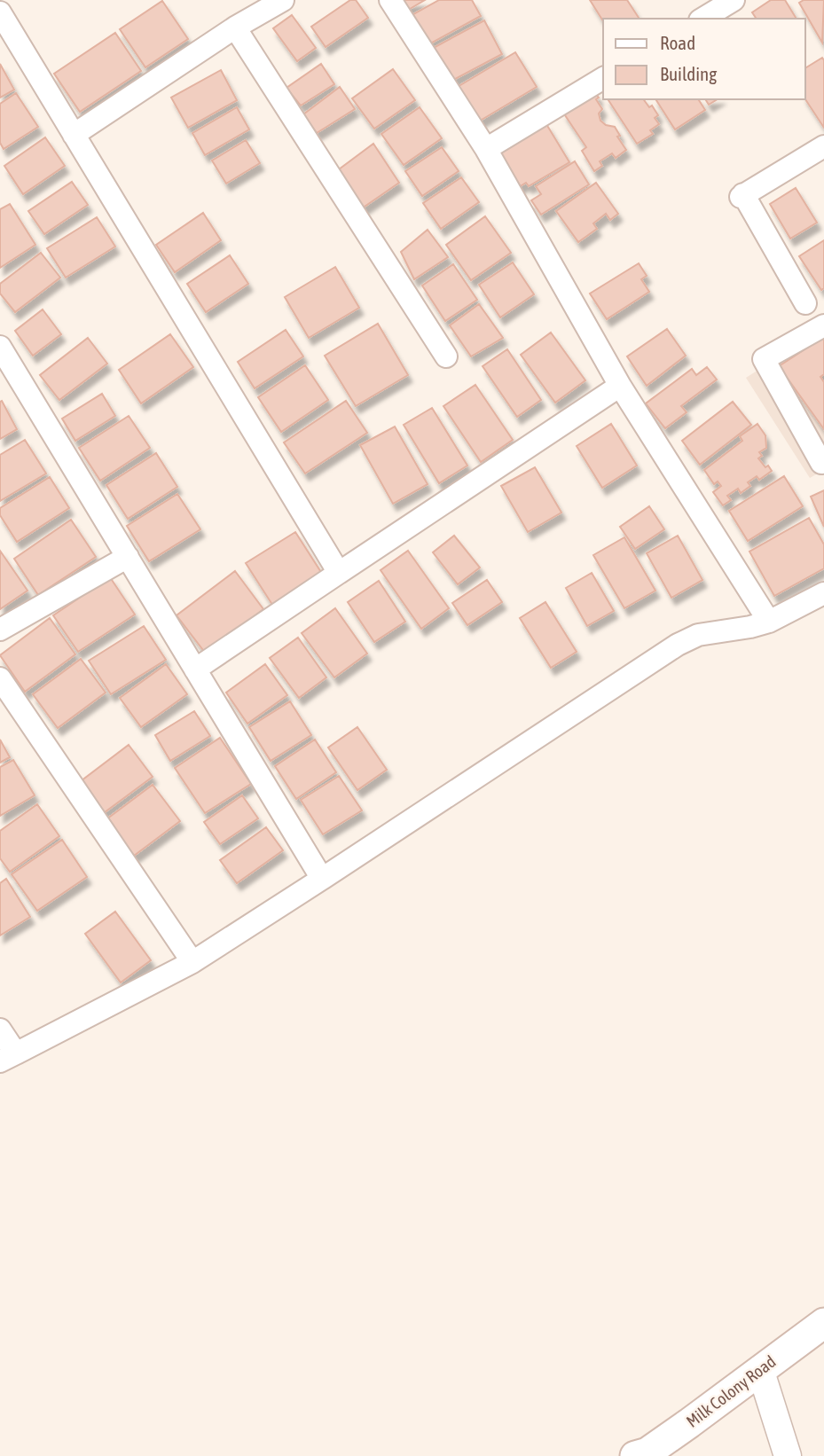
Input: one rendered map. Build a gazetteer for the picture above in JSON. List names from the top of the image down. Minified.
{"streets":{"main road":["Milk Colony Road"]},"legend":["Road","Building"]}
